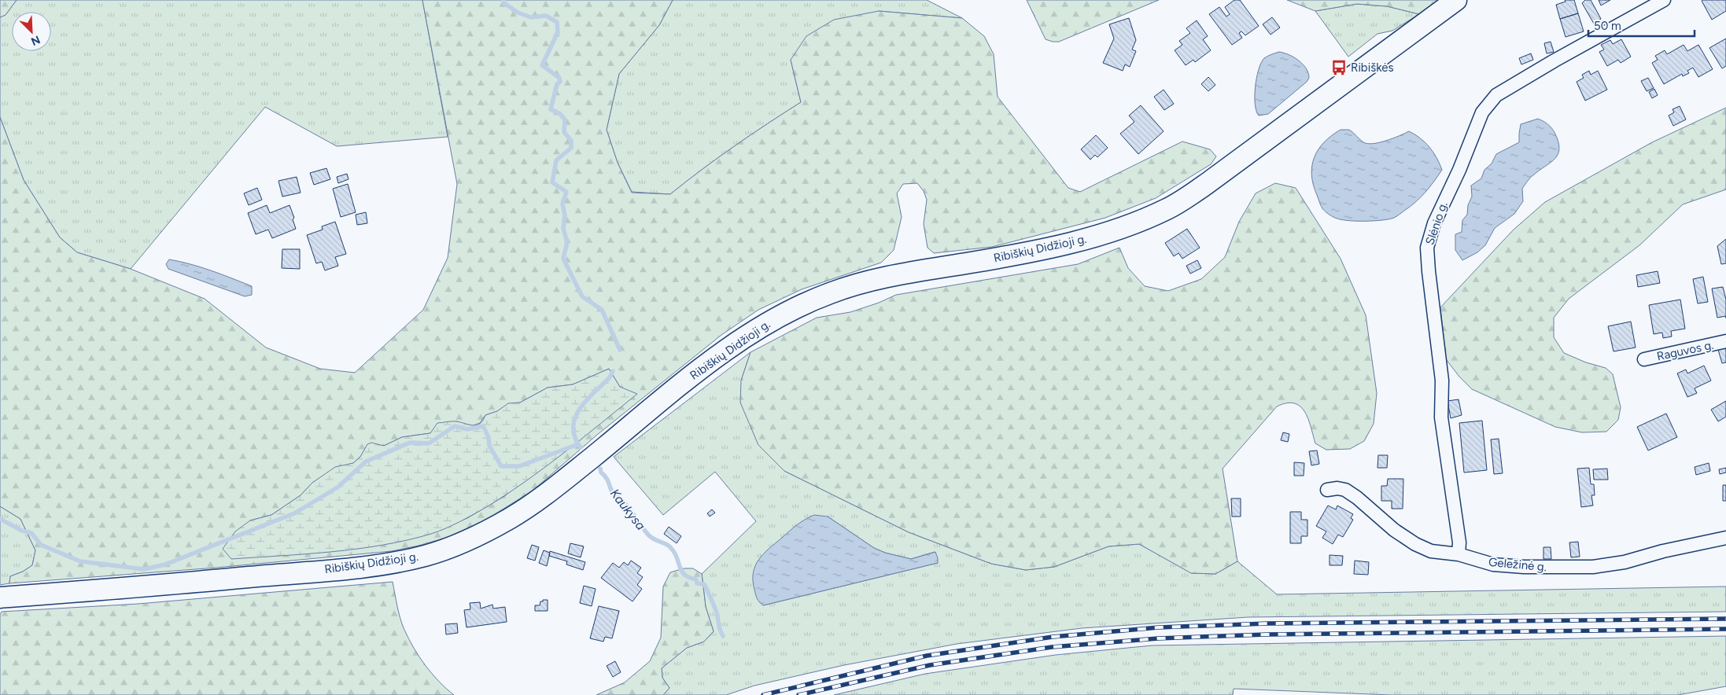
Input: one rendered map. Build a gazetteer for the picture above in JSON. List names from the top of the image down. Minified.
{"streets":{"main road":["Ribiškių Didžioji g."],"street":["Slėnio g.","Raguvos g.","Geležinė g."]},"crossings":[["Slėnio g.","Geležinė g."]],"water":["Kaukysa"],"places":{"bus stop":["Ribiškės"]},"scale_bar":"50 m","north":"bottom right"}
